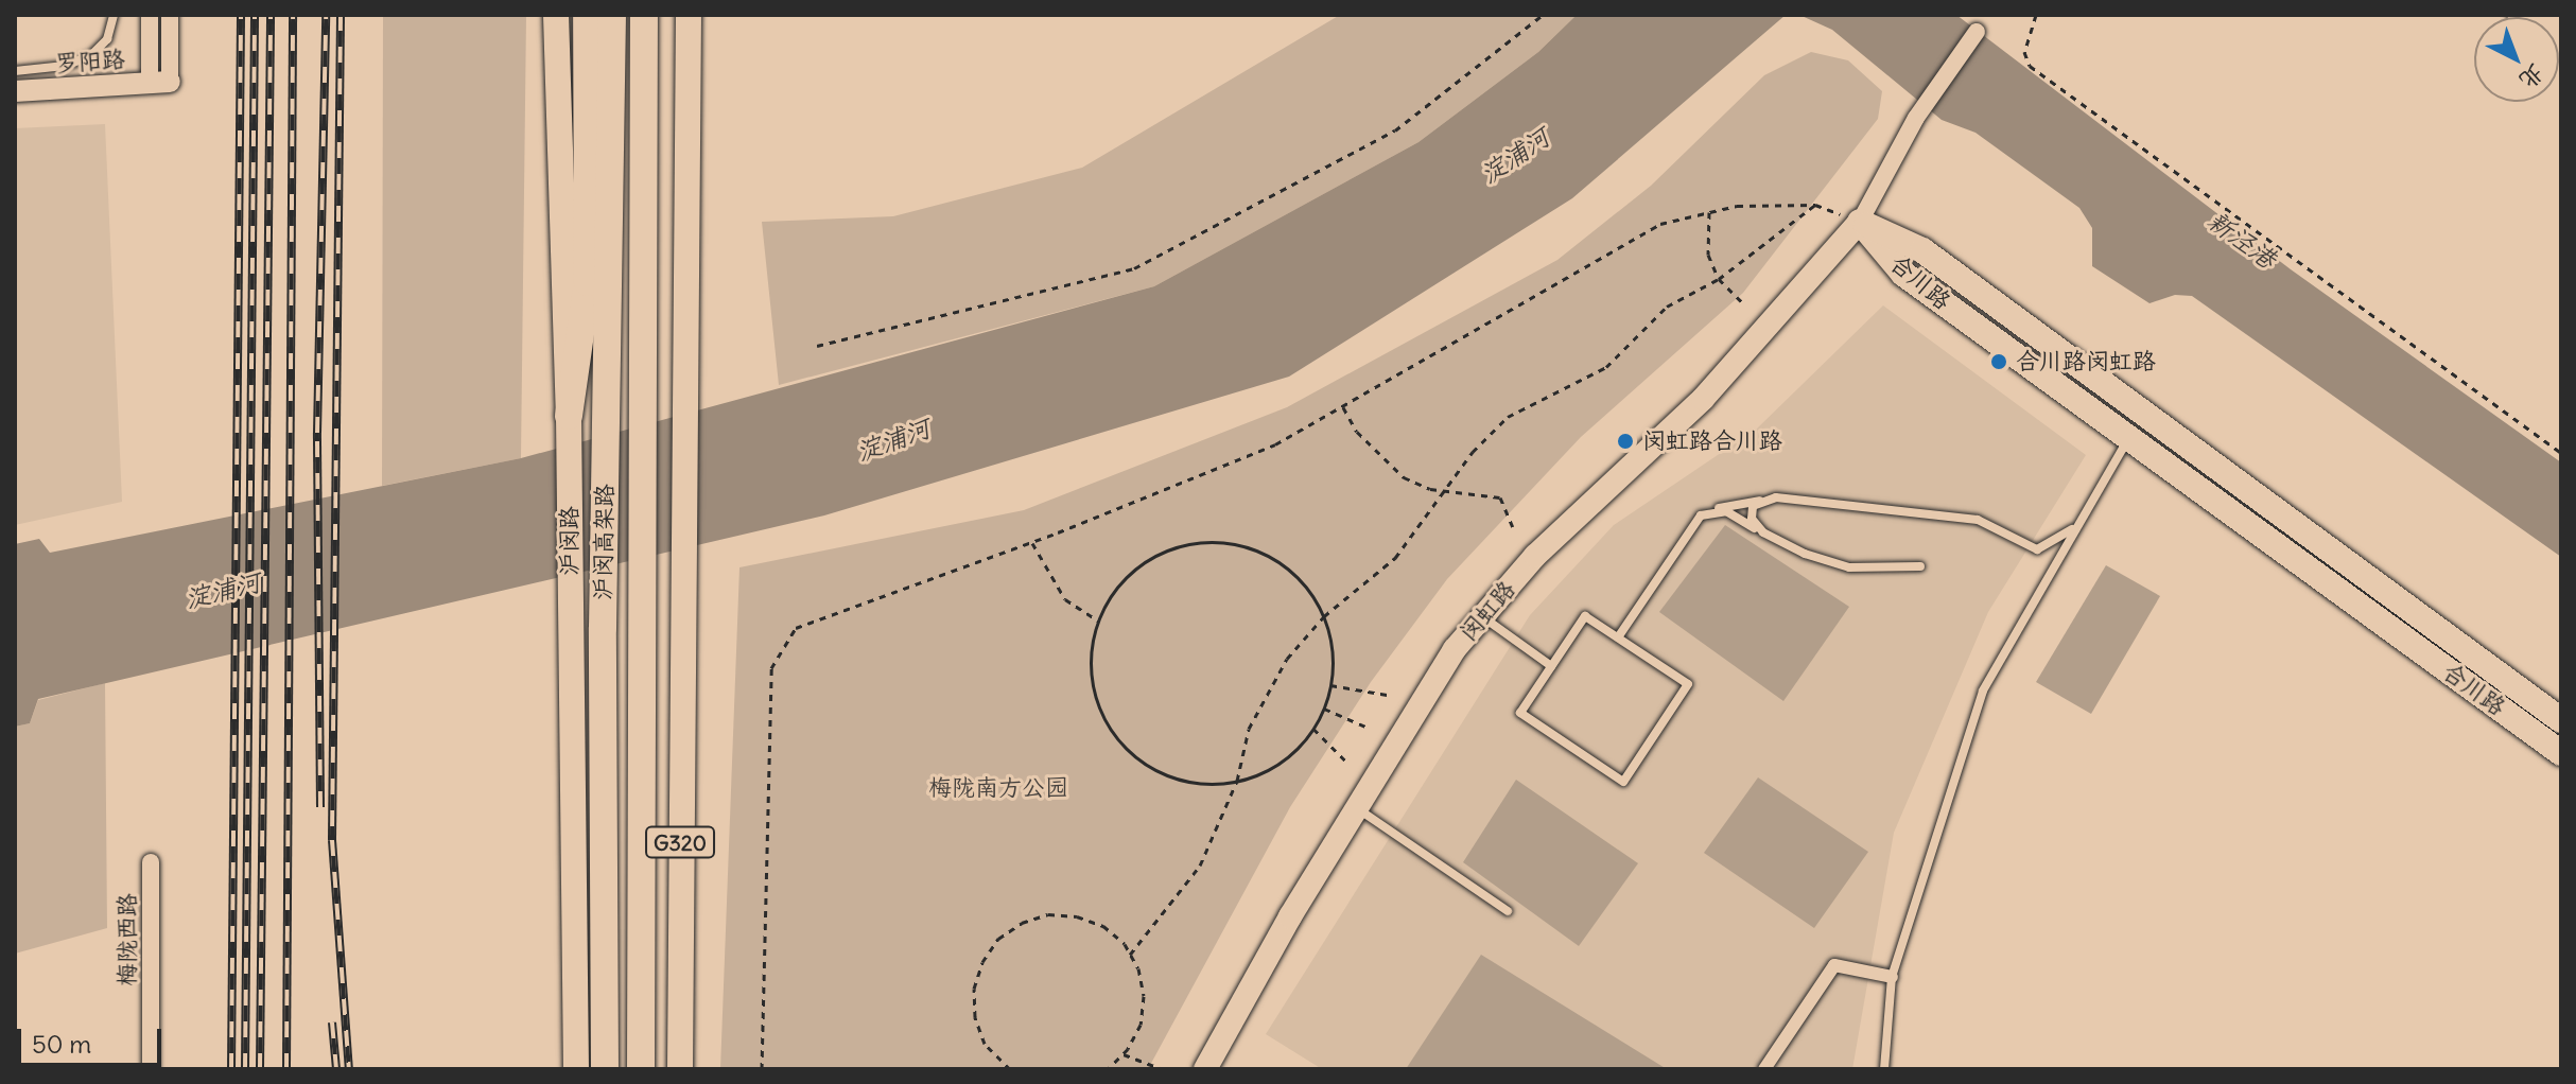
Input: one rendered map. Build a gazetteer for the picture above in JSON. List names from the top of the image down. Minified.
{"streets":{"highway":["沪闵路","沪闵高架路"],"main road":["合川路","闵虹路","G320"],"street":["罗阳路","梅陇西路"]},"crossings":[["合川路","闵虹路"]],"water":["淀浦河","新泾港"],"parks":["梅陇南方公园"],"places":["合川路闵虹路","闵虹路合川路"],"scale_bar":"50 m","north":"bottom right"}
